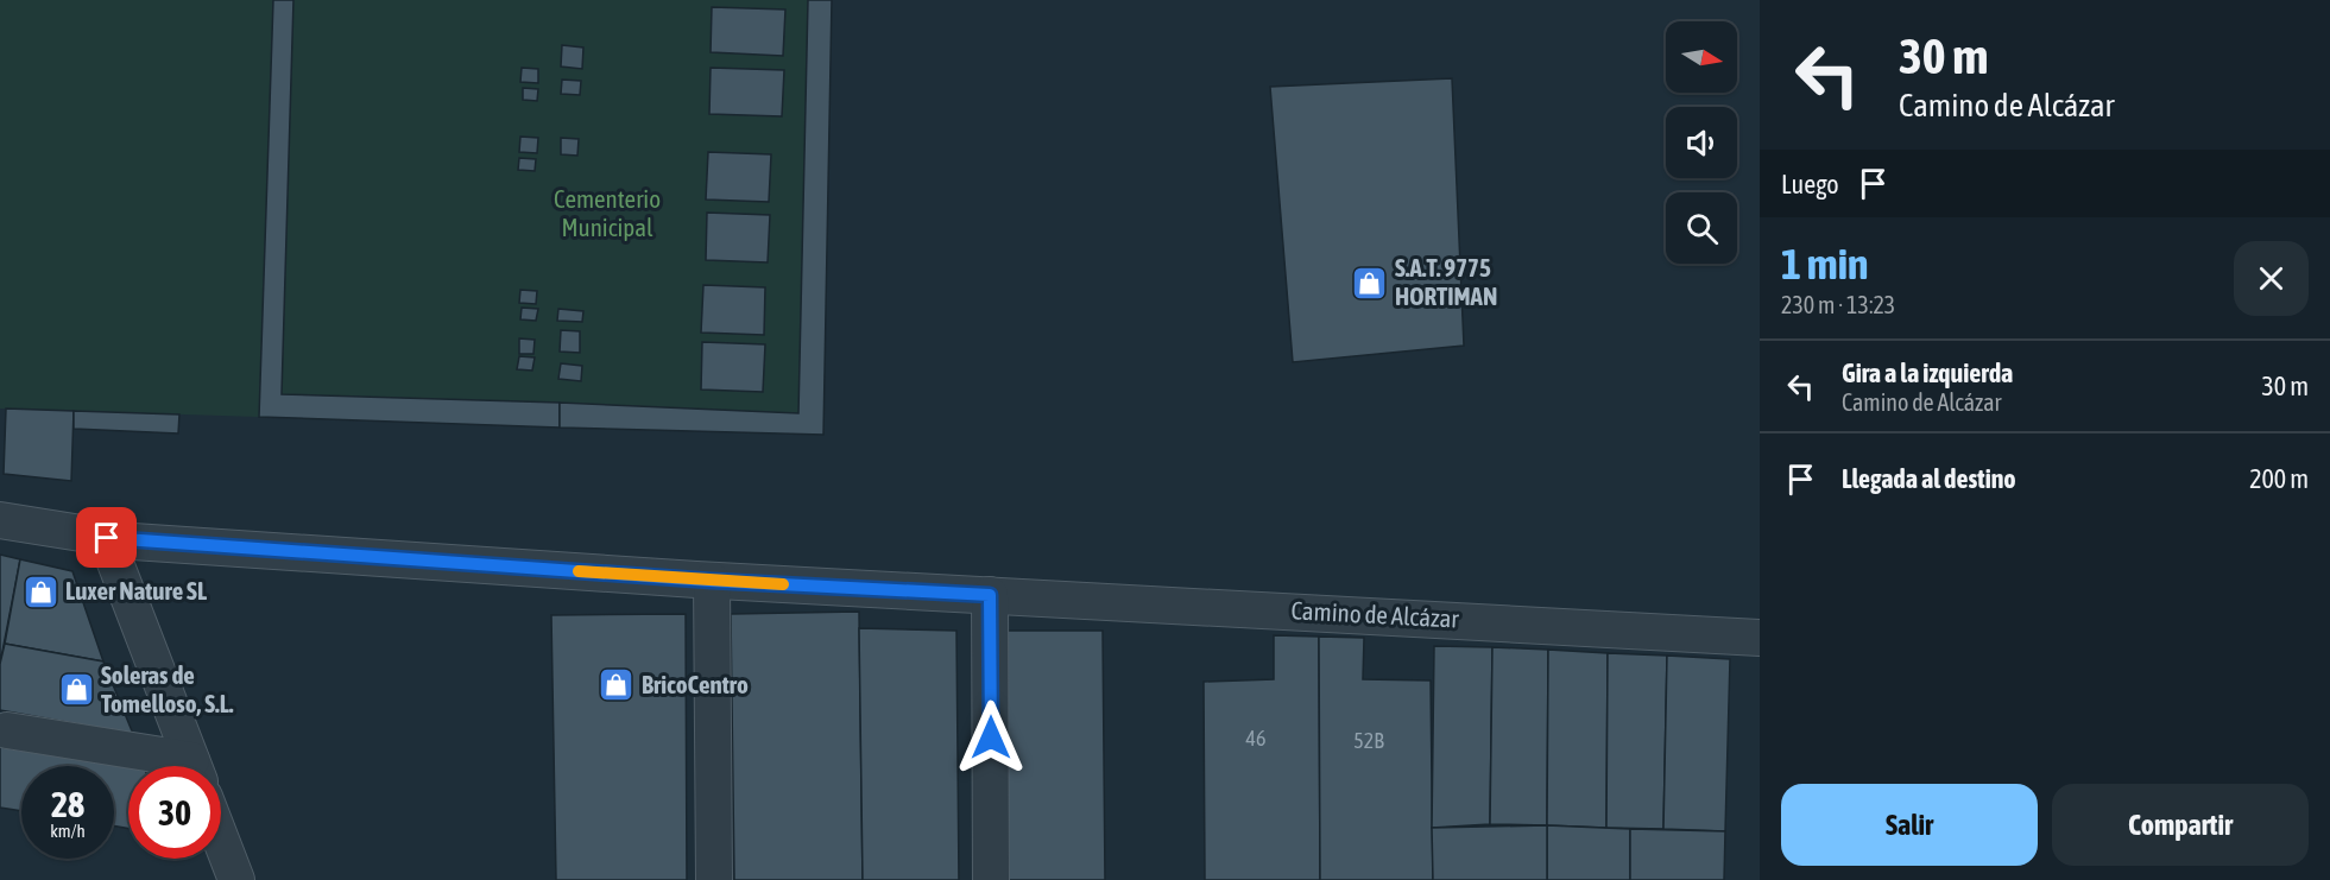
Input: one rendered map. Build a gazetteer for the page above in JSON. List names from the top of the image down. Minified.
{"streets":{"street":["Camino de Alcázar"]},"parks":["Cementerio Municipal"],"places":{"shop":["S.A.T. 9775 HORTIMAN","Luxer Nature SL","BricoCentro","Soleras de Tomelloso, S.L."]},"house_numbers":["46","52B"],"north":"right","page":{"turn":["30 m","Camino de Alcázar"],"then":"Luego","heading":["1 min","230 m · 13:23"],"list":[{"name":"Gira a la izquierda","note":"Camino de Alcázar","value":"30 m"},{"name":"Llegada al destino","value":"200 m"}],"speed":"28 km/h","limit":"30","buttons":["Salir","Compartir"]}}
